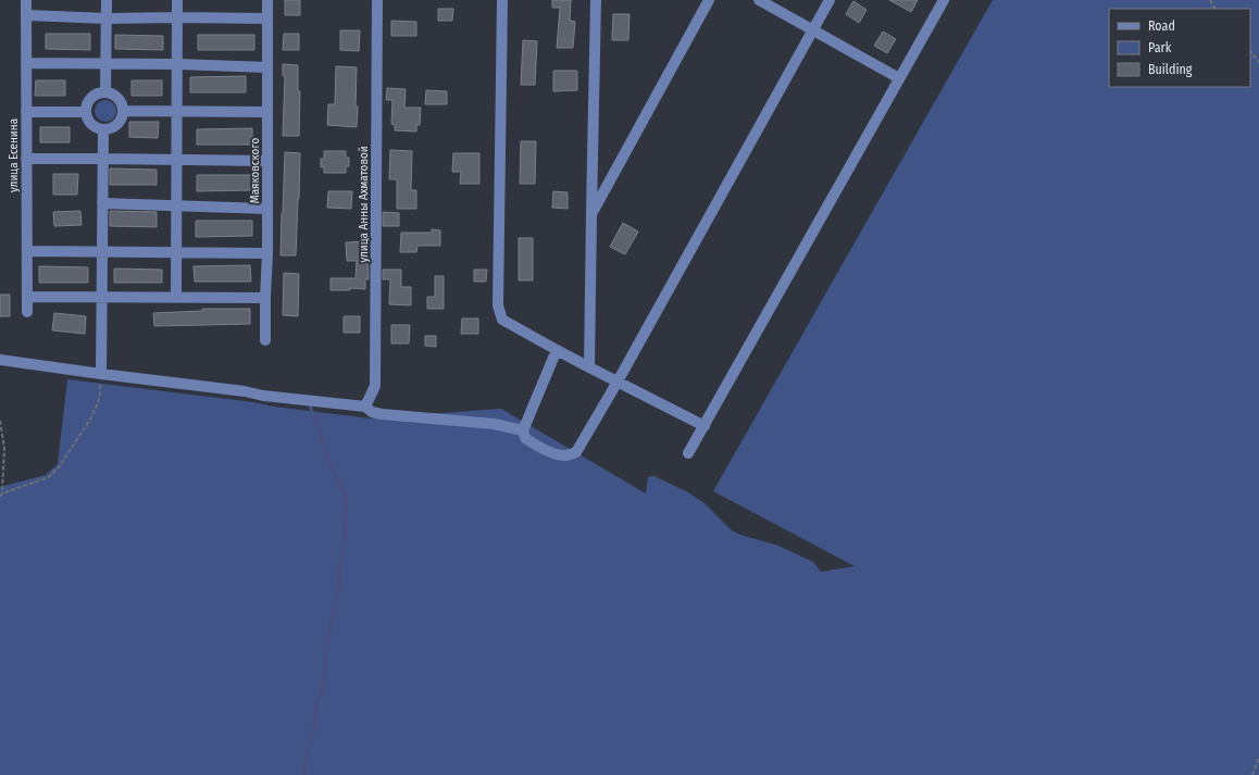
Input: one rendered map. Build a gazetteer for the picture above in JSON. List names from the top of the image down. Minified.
{"streets":{"street":["улица Есенина","Маяковского","улица Анны Ахматовой"]},"legend":["Road","Park","Building"]}
